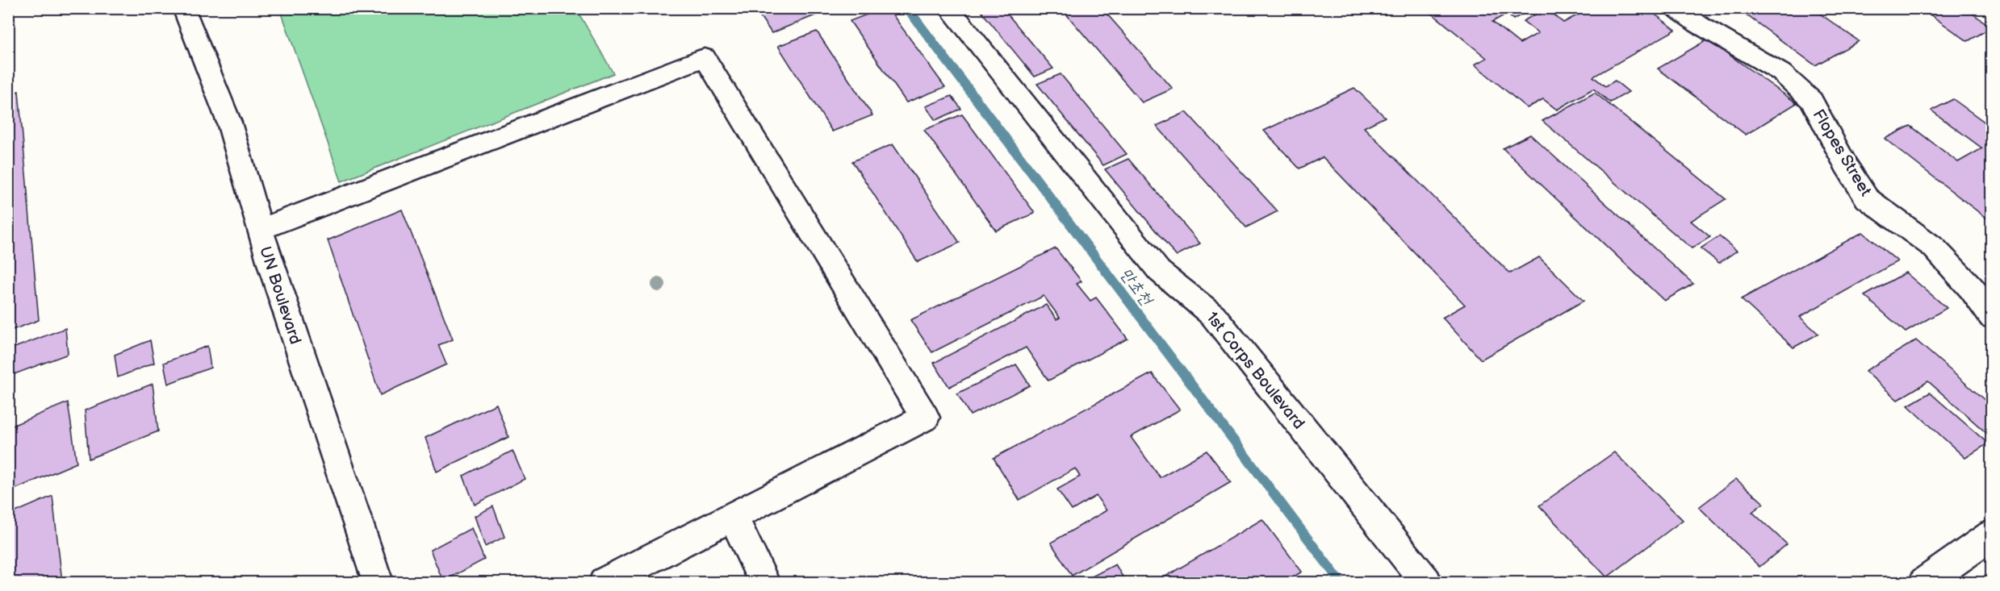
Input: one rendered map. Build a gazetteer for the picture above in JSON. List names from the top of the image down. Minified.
{"streets":{"lane":["Flopes Street","UN Boulevard","1st Corps Boulevard"]},"water":["만초천"]}
